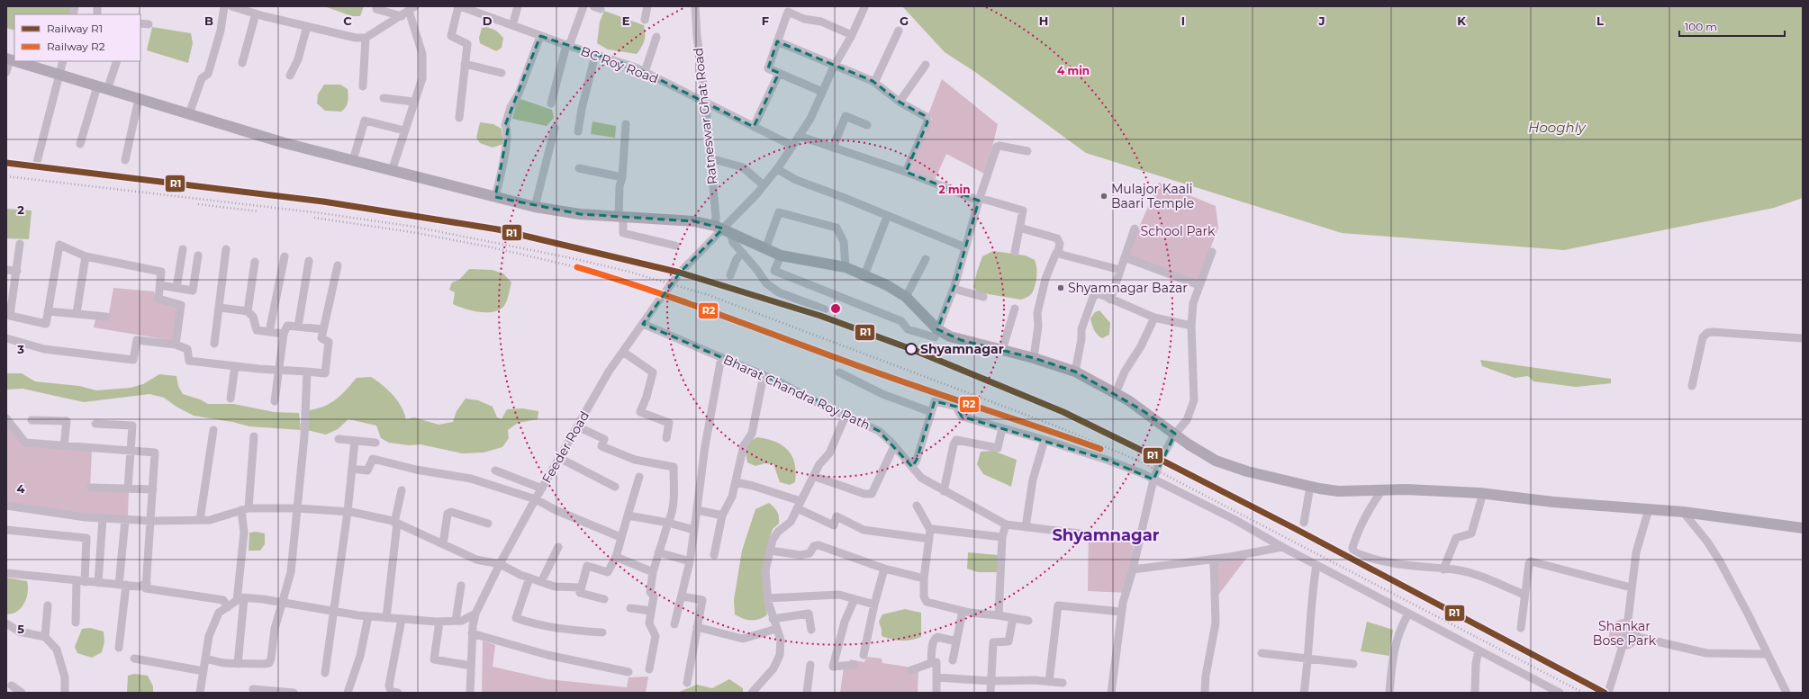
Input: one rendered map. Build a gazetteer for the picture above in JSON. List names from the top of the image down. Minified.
{"streets":{"street":["BC Roy Road","Ratneswar Ghat Road","Bharat Chandra Roy Path","Feeder Road"]},"crossings":[["BC Roy Road","Ratneswar Ghat Road"],["BC Roy Road","Feeder Road"],["Ratneswar Ghat Road","Feeder Road"],["Bharat Chandra Roy Path","Feeder Road"]],"districts":["Shyamnagar"],"water":["Hooghly"],"parks":["School Park","Shankar Bose Park"],"places":["Mulajor Kaali Baari Temple","Shyamnagar Bazar","Shyamnagar"],"lines":["rail line R1","rail line R2"],"legend":["Railway R1","Railway R2"],"scale_bar":"100 m","grid":{"columns":["B","C","D","E","F","G","H","I","J","K","L"],"rows":["2","3","4","5"]},"rings":["4 min","2 min"]}
